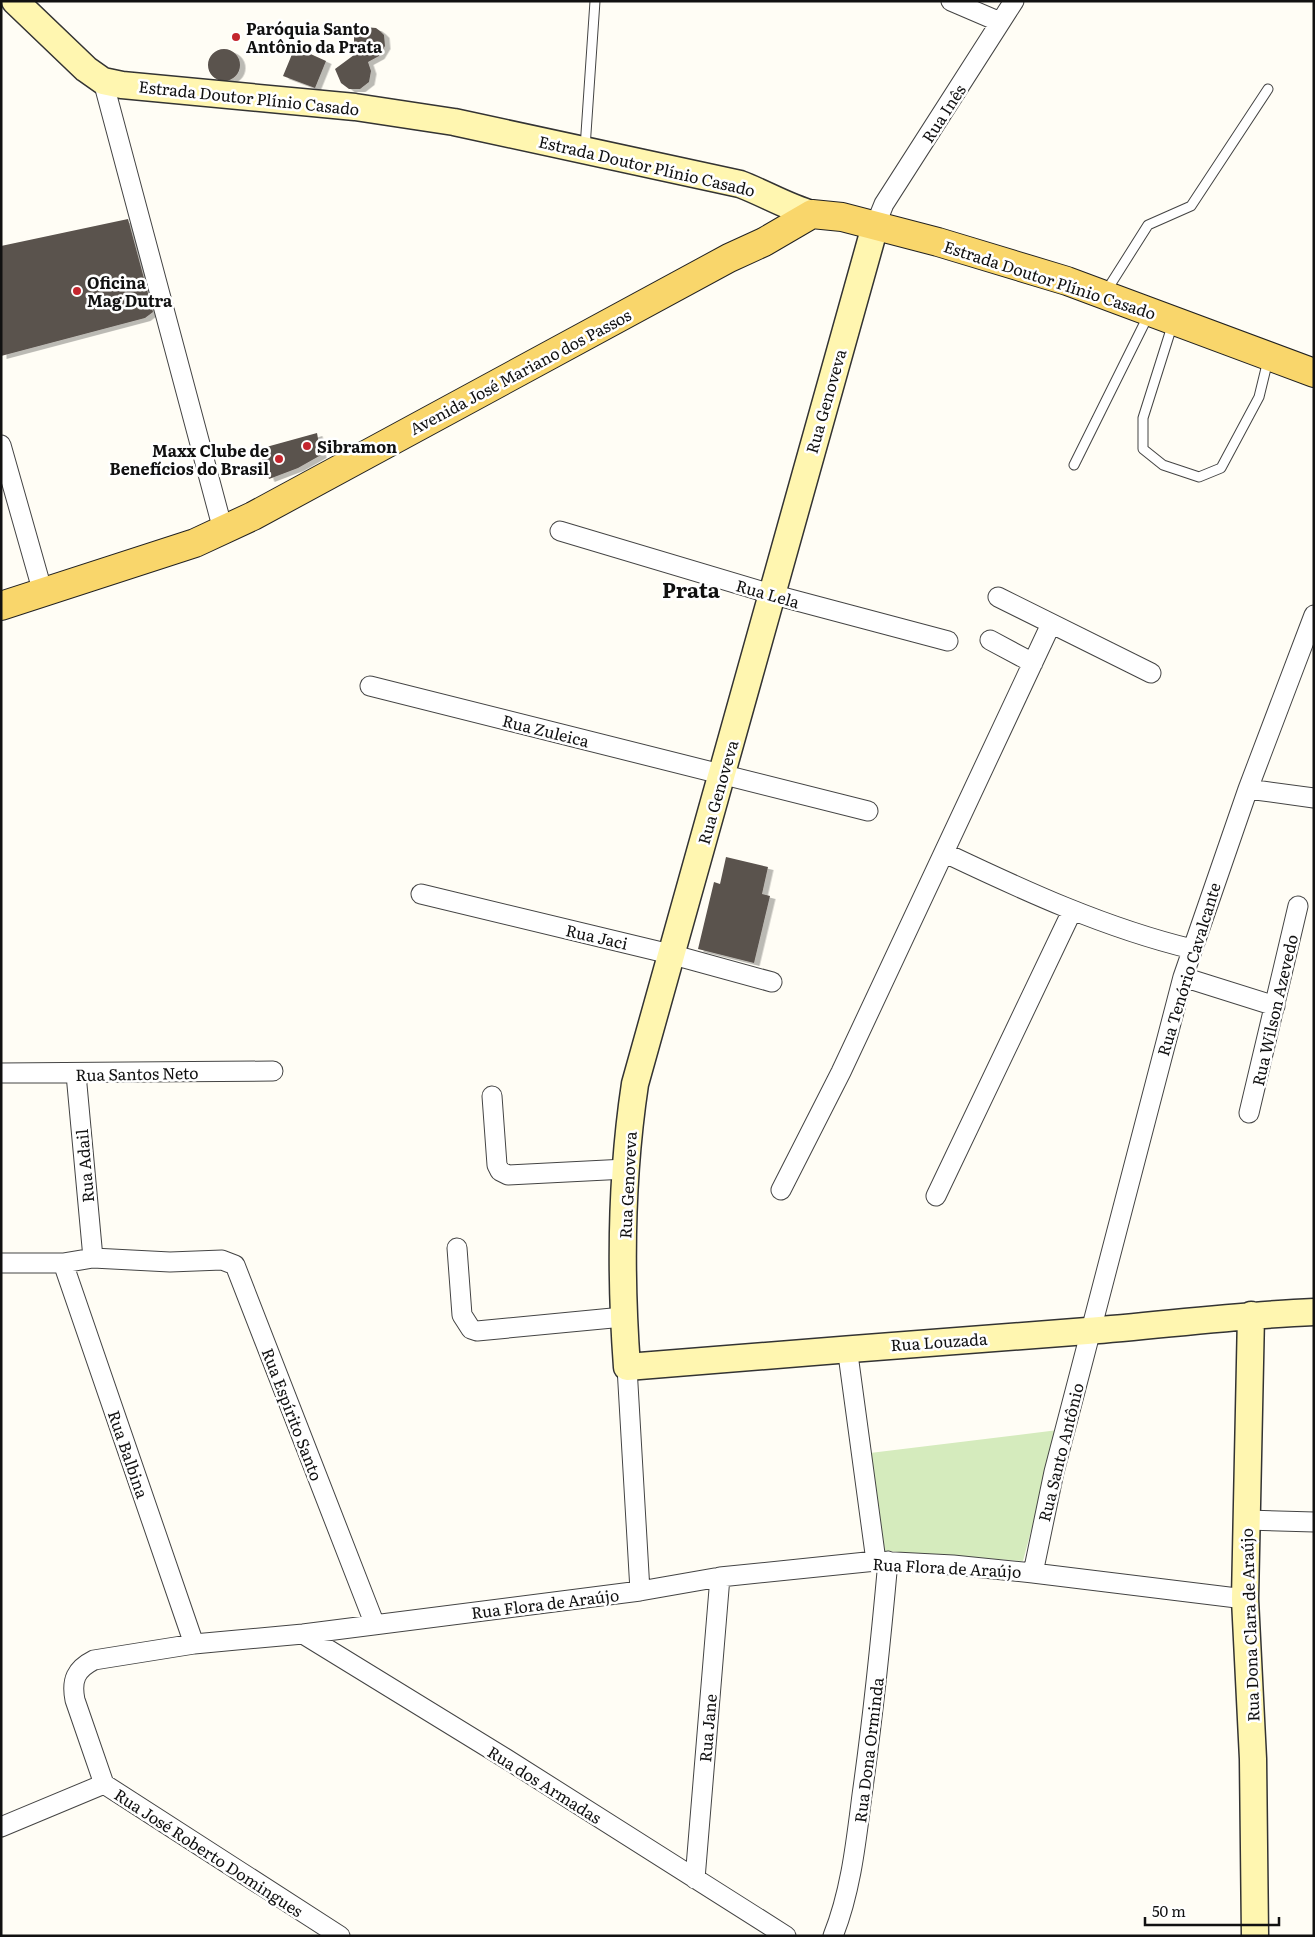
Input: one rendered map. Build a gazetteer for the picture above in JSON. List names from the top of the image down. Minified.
{"streets":{"main road":["Estrada Doutor Plínio Casado","Avenida José Mariano dos Passos"],"street":["Rua Inês","Rua Genoveva","Rua Lela","Rua Zuleica","Rua Jaci","Rua Tenório Cavalcante","Rua Wilson Azevedo","Rua Santos Neto","Rua Adail","Rua Louzada","Rua Espírito Santo","Rua Santo Antônio","Rua Balbina","Rua Flora de Araújo","Rua Dona Clara de Araújo","Rua Jane","Rua Dona Orminda","Rua dos Armadas","Rua José Roberto Domingues"]},"crossings":[["Estrada Doutor Plínio Casado","Rua Inês"],["Estrada Doutor Plínio Casado","Avenida José Mariano dos Passos"],["Estrada Doutor Plínio Casado","Rua Genoveva"],["Rua Inês","Rua Genoveva"],["Rua Genoveva","Rua Lela"],["Rua Genoveva","Rua Zuleica"],["Rua Genoveva","Rua Jaci"],["Rua Genoveva","Rua Louzada"],["Rua Tenório Cavalcante","Rua Louzada"],["Rua Tenório Cavalcante","Rua Santo Antônio"],["Rua Santos Neto","Rua Adail"],["Rua Adail","Rua Espírito Santo"],["Rua Louzada","Rua Santo Antônio"],["Rua Louzada","Rua Dona Clara de Araújo"],["Rua Louzada","Rua Dona Orminda"],["Rua Espírito Santo","Rua Balbina"],["Rua Espírito Santo","Rua Flora de Araújo"],["Rua Santo Antônio","Rua Flora de Araújo"],["Rua Balbina","Rua Flora de Araújo"],["Rua Flora de Araújo","Rua Dona Clara de Araújo"],["Rua Flora de Araújo","Rua Jane"],["Rua Flora de Araújo","Rua Dona Orminda"],["Rua Flora de Araújo","Rua dos Armadas"],["Rua Flora de Araújo","Rua José Roberto Domingues"],["Rua Jane","Rua dos Armadas"]],"districts":["Prata"],"places":["Paróquia Santo Antônio da Prata","Oficina Mag Dutra","Sibramon","Maxx Clube de Benefícios do Brasil"],"scale_bar":"50 m"}
